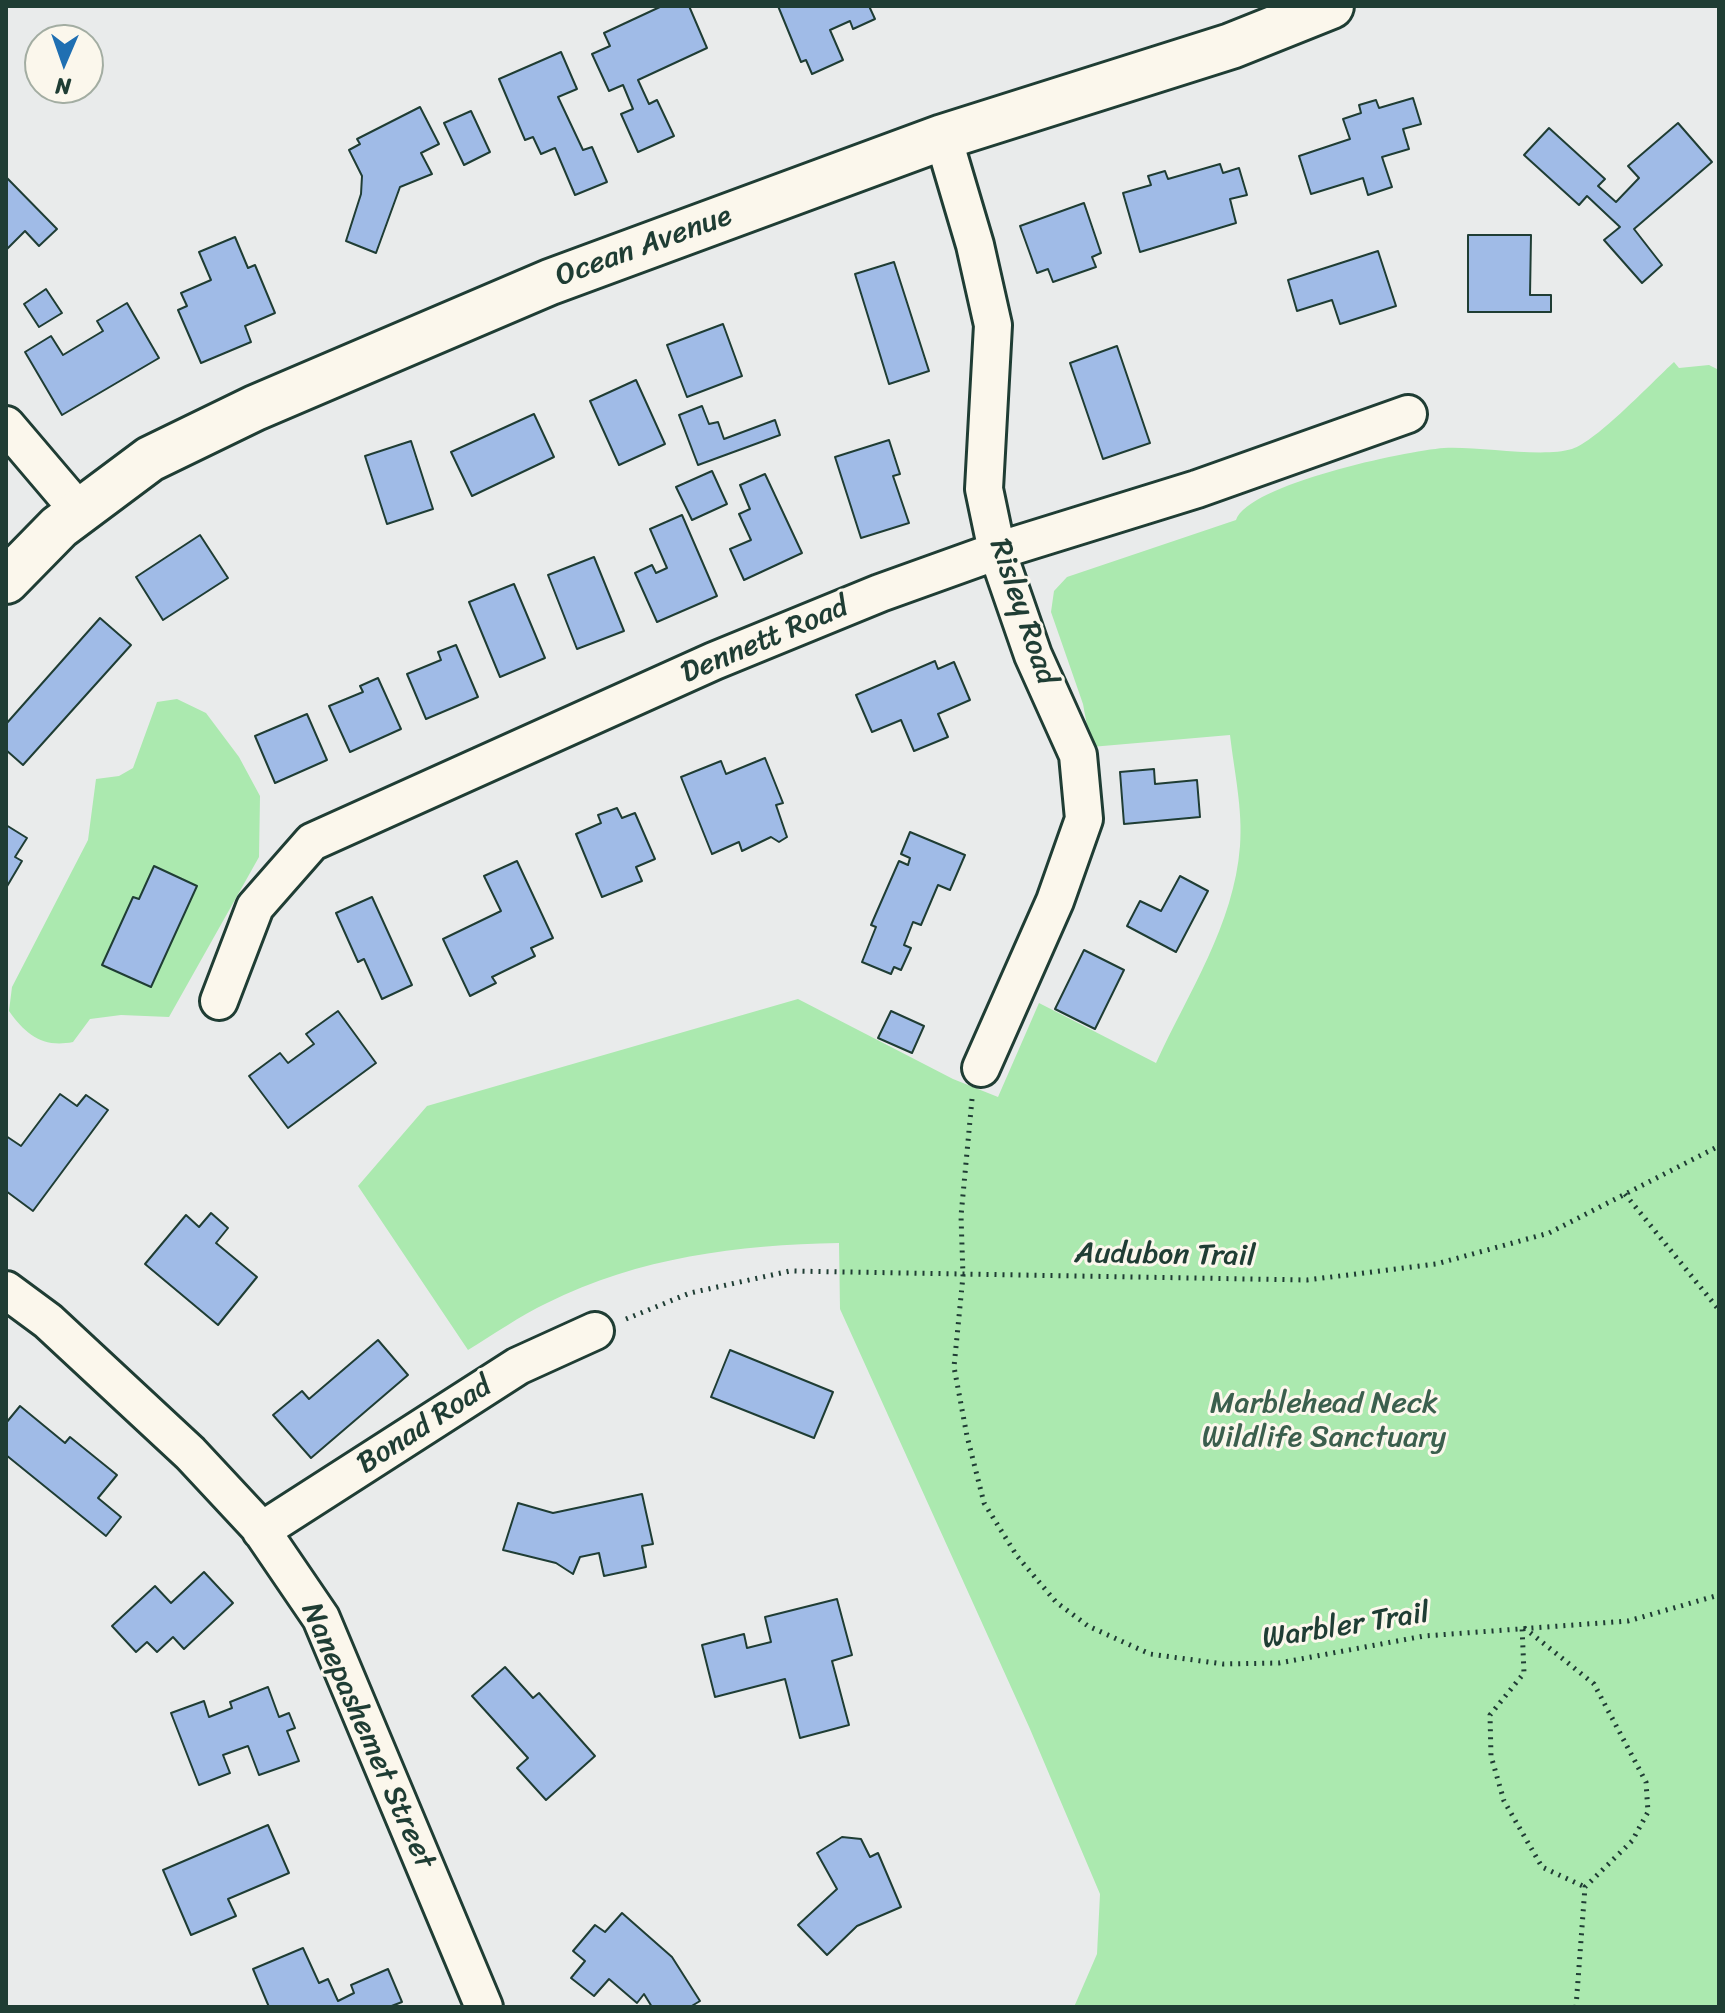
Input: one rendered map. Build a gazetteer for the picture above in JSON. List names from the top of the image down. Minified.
{"streets":{"main road":["Ocean Avenue"],"street":["Risley Road","Dennett Road","Bonad Road","Nanepashemet Street"],"path":["Audubon Trail","Warbler Trail"]},"crossings":[["Ocean Avenue","Risley Road"],["Risley Road","Dennett Road"],["Risley Road","Warbler Trail"],["Audubon Trail","Bonad Road"],["Audubon Trail","Warbler Trail"],["Bonad Road","Nanepashemet Street"]],"parks":["Marblehead Neck Wildlife Sanctuary"],"north":"bottom"}
